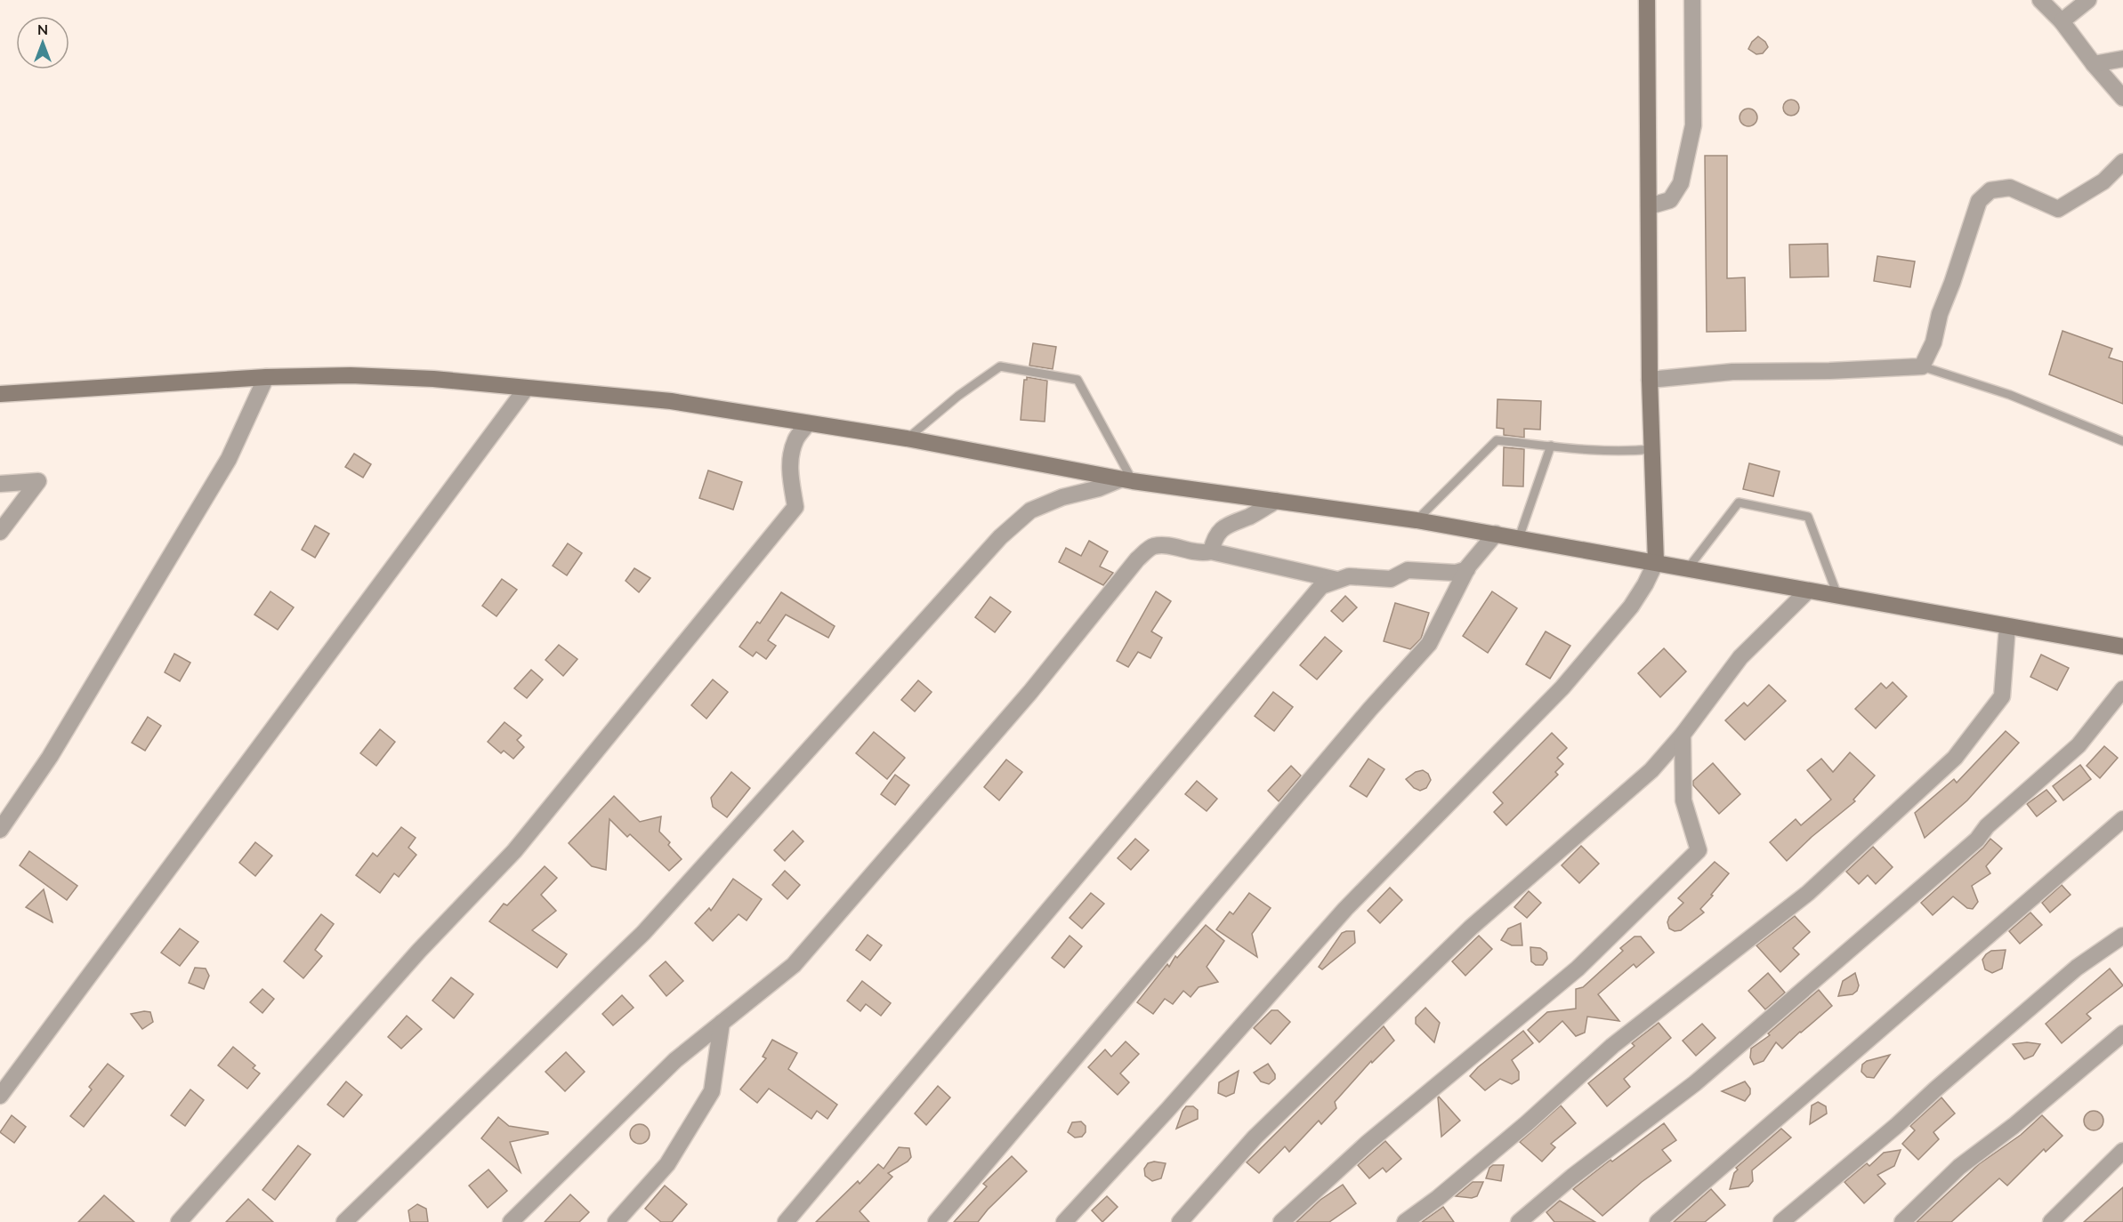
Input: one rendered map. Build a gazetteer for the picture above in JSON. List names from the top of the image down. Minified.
{"north":"top"}
